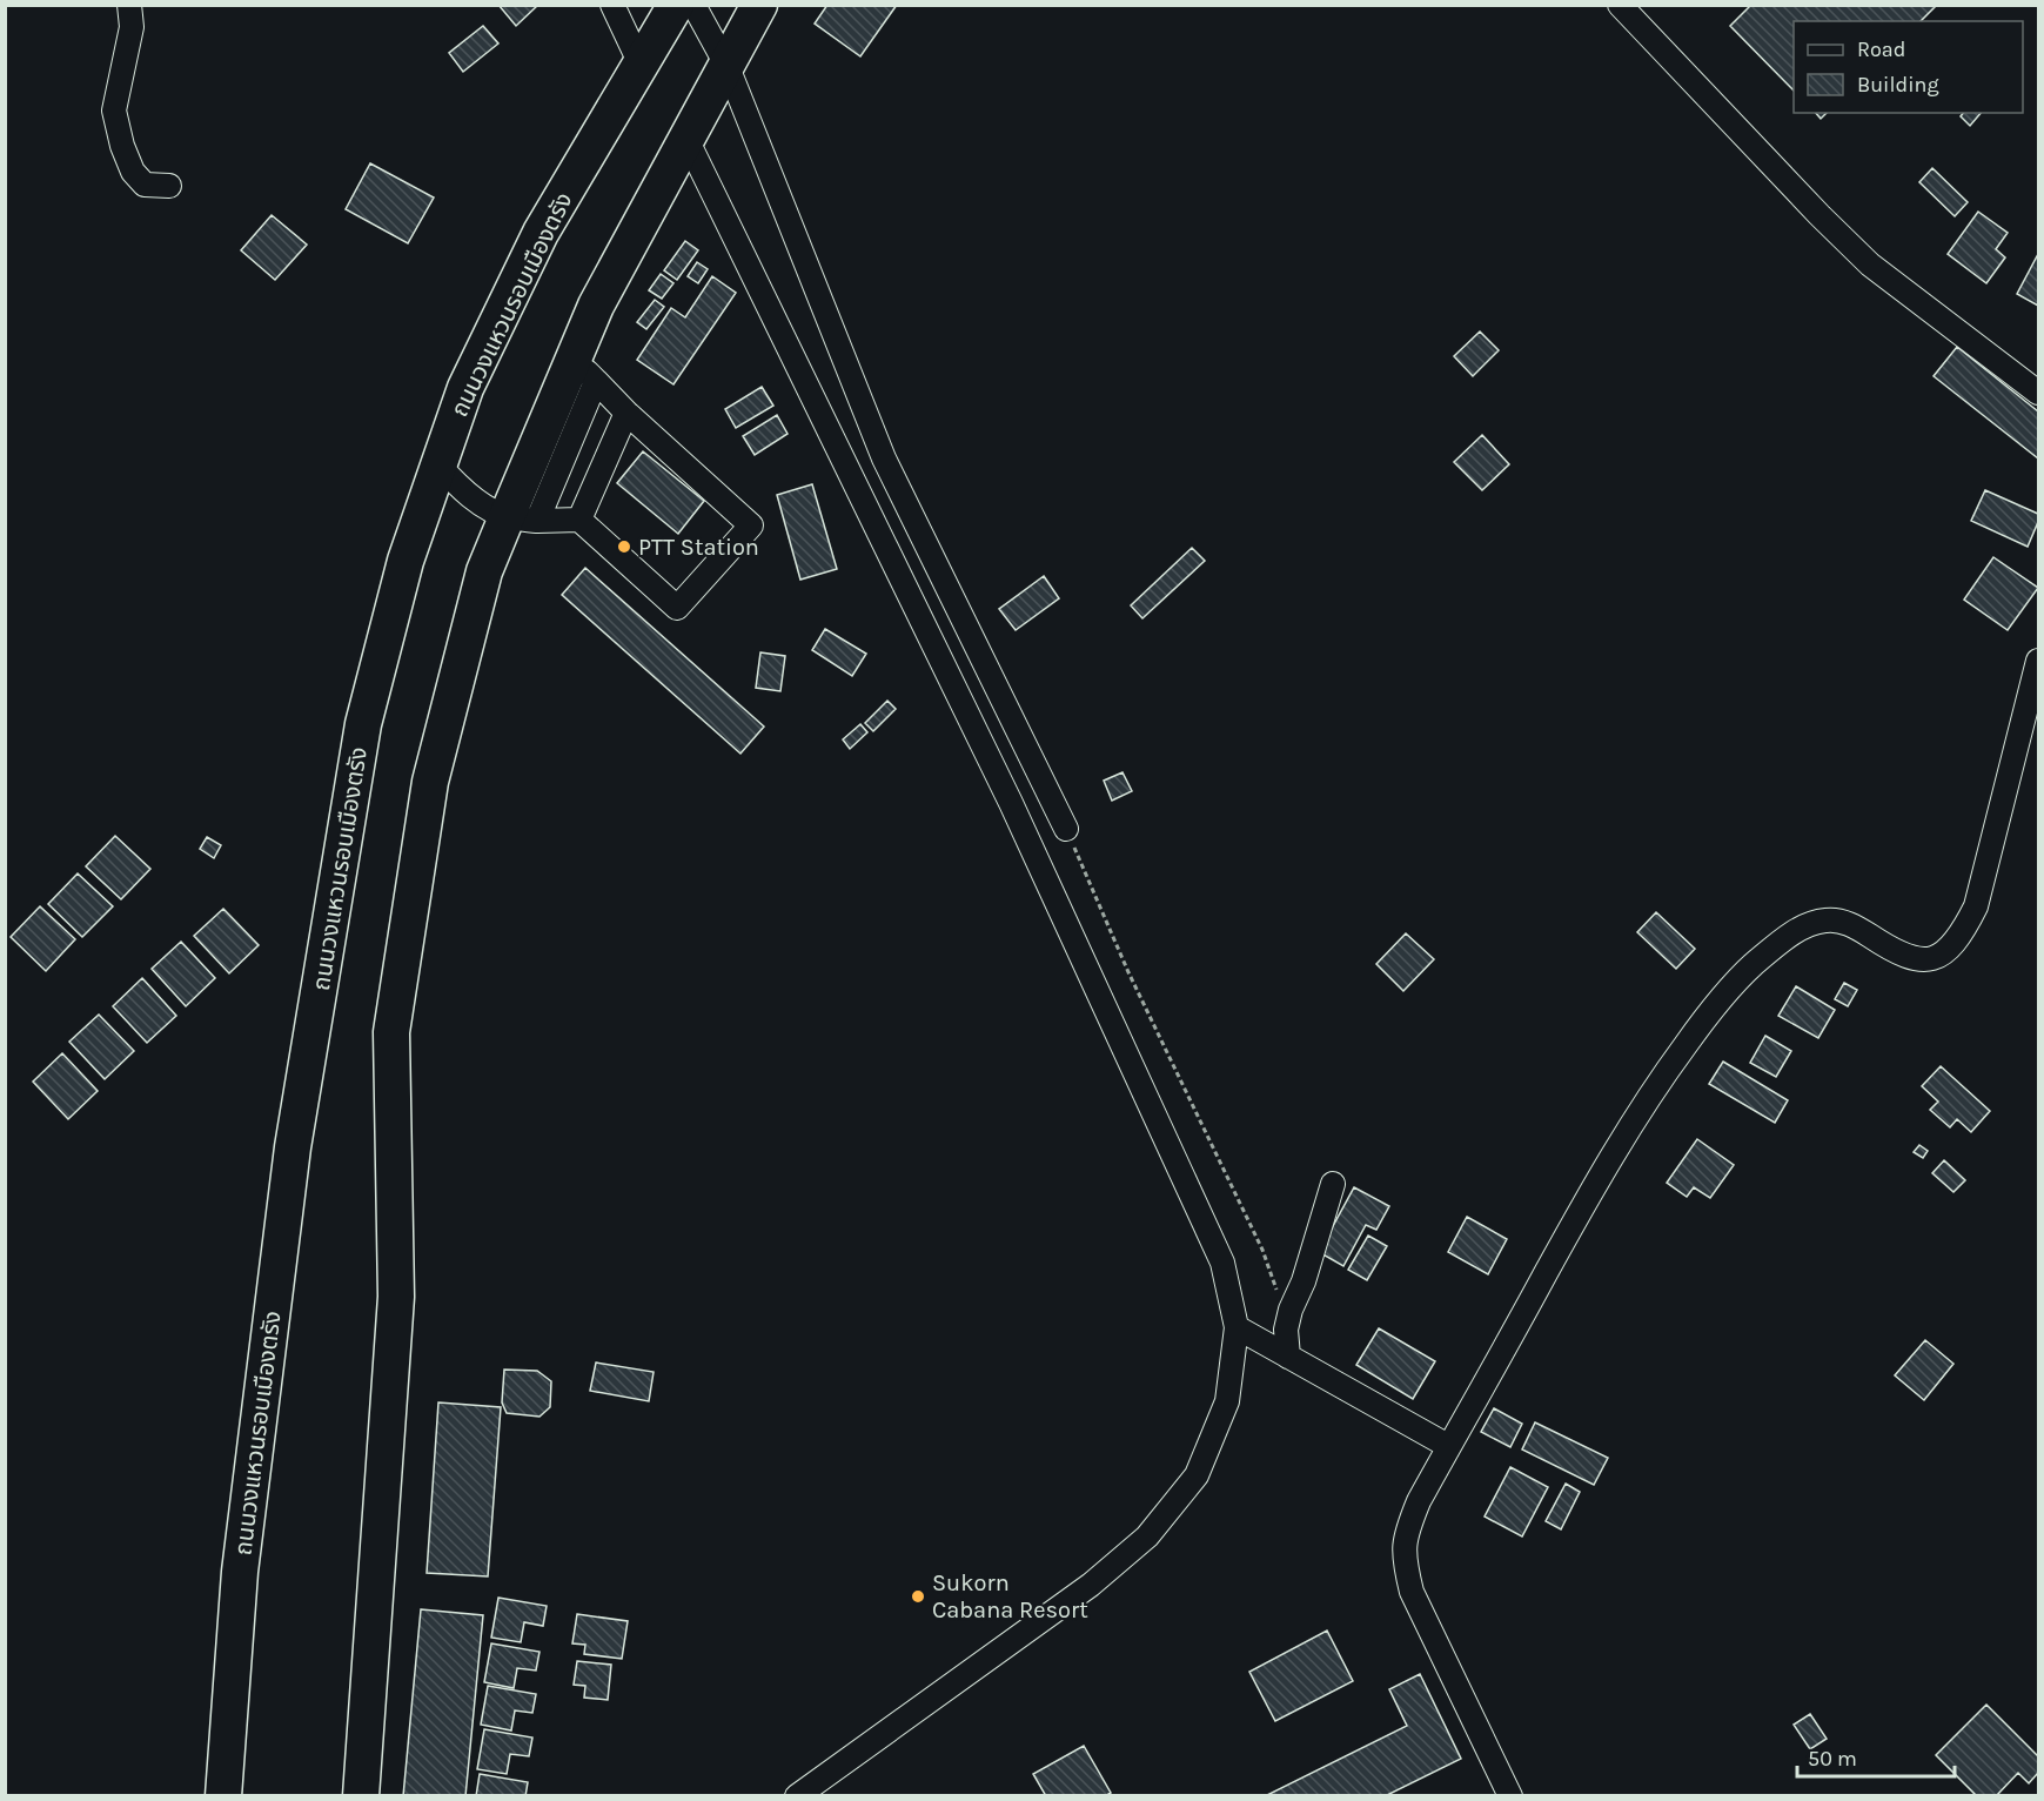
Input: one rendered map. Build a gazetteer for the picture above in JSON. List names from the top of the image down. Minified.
{"streets":{"highway":["ถนนวงแหวนรอบเมืองตรัง"]},"places":["PTT Station","Sukorn Cabana Resort"],"legend":["Road","Building"],"scale_bar":"50 m"}
